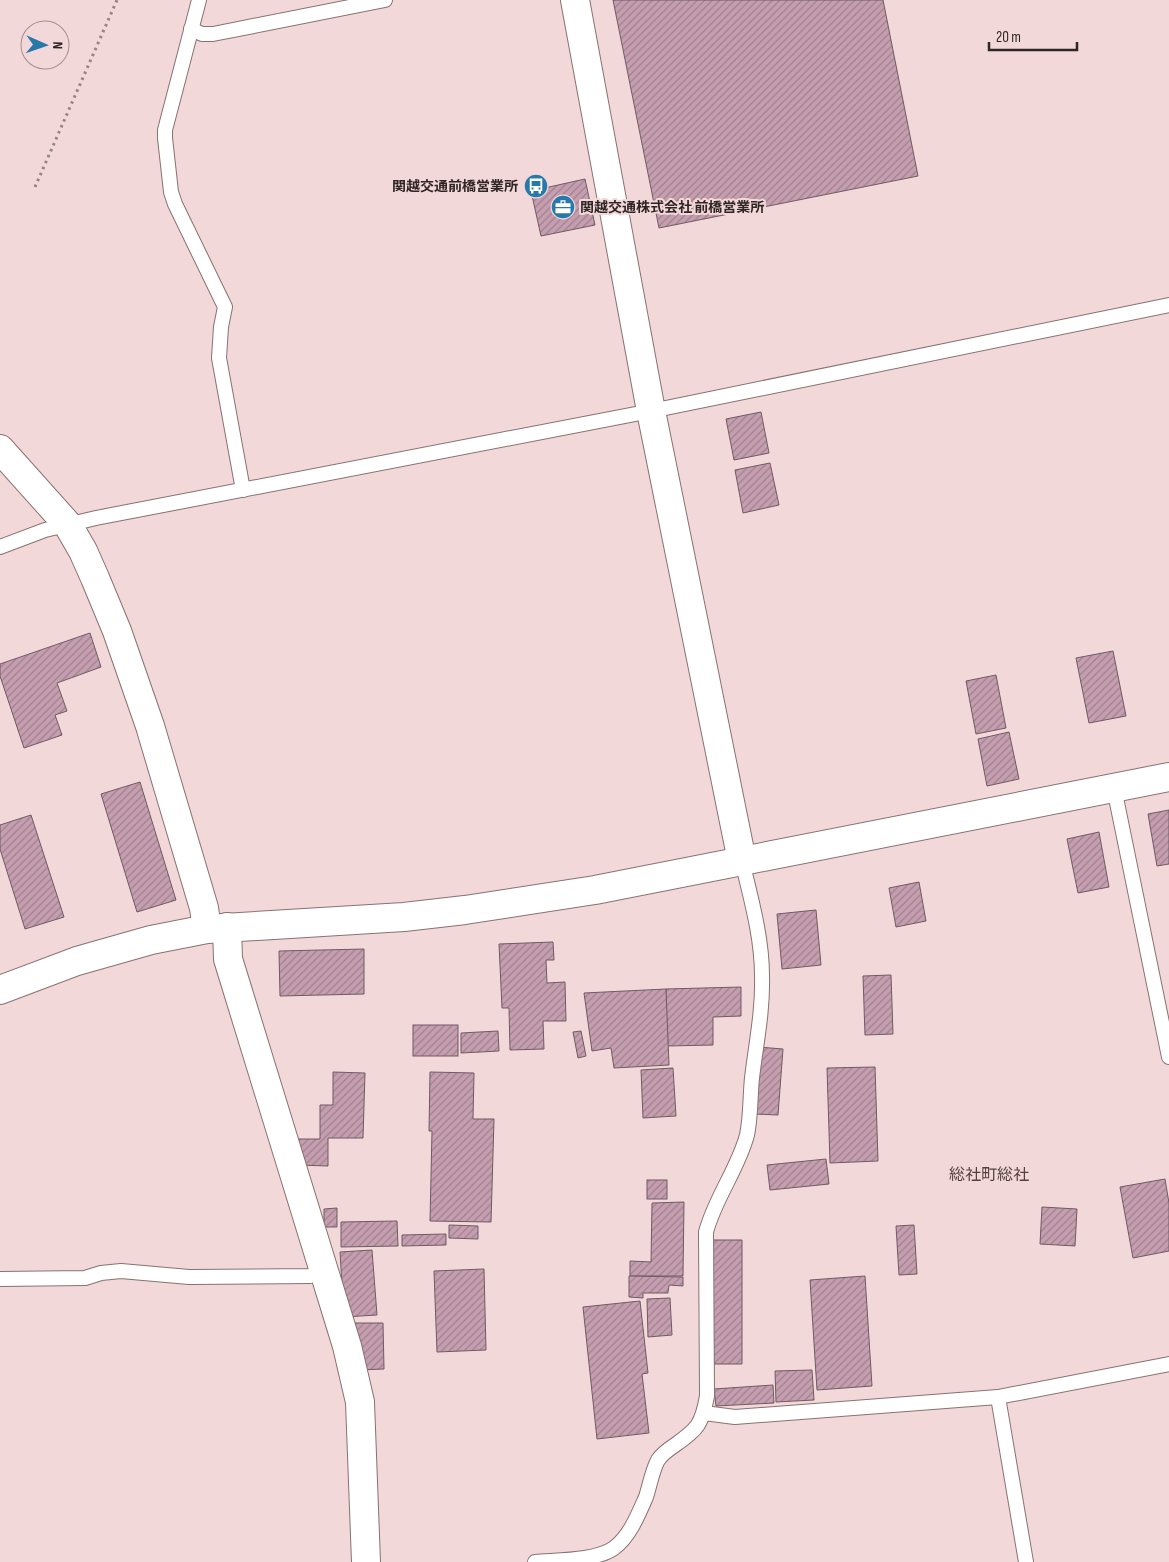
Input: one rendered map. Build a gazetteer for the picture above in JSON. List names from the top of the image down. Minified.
{"districts":["総社町総社"],"places":{"bus stop":["関越交通前橋営業所"],"office":["関越交通株式会社 前橋営業所"]},"scale_bar":"20 m","north":"right"}
